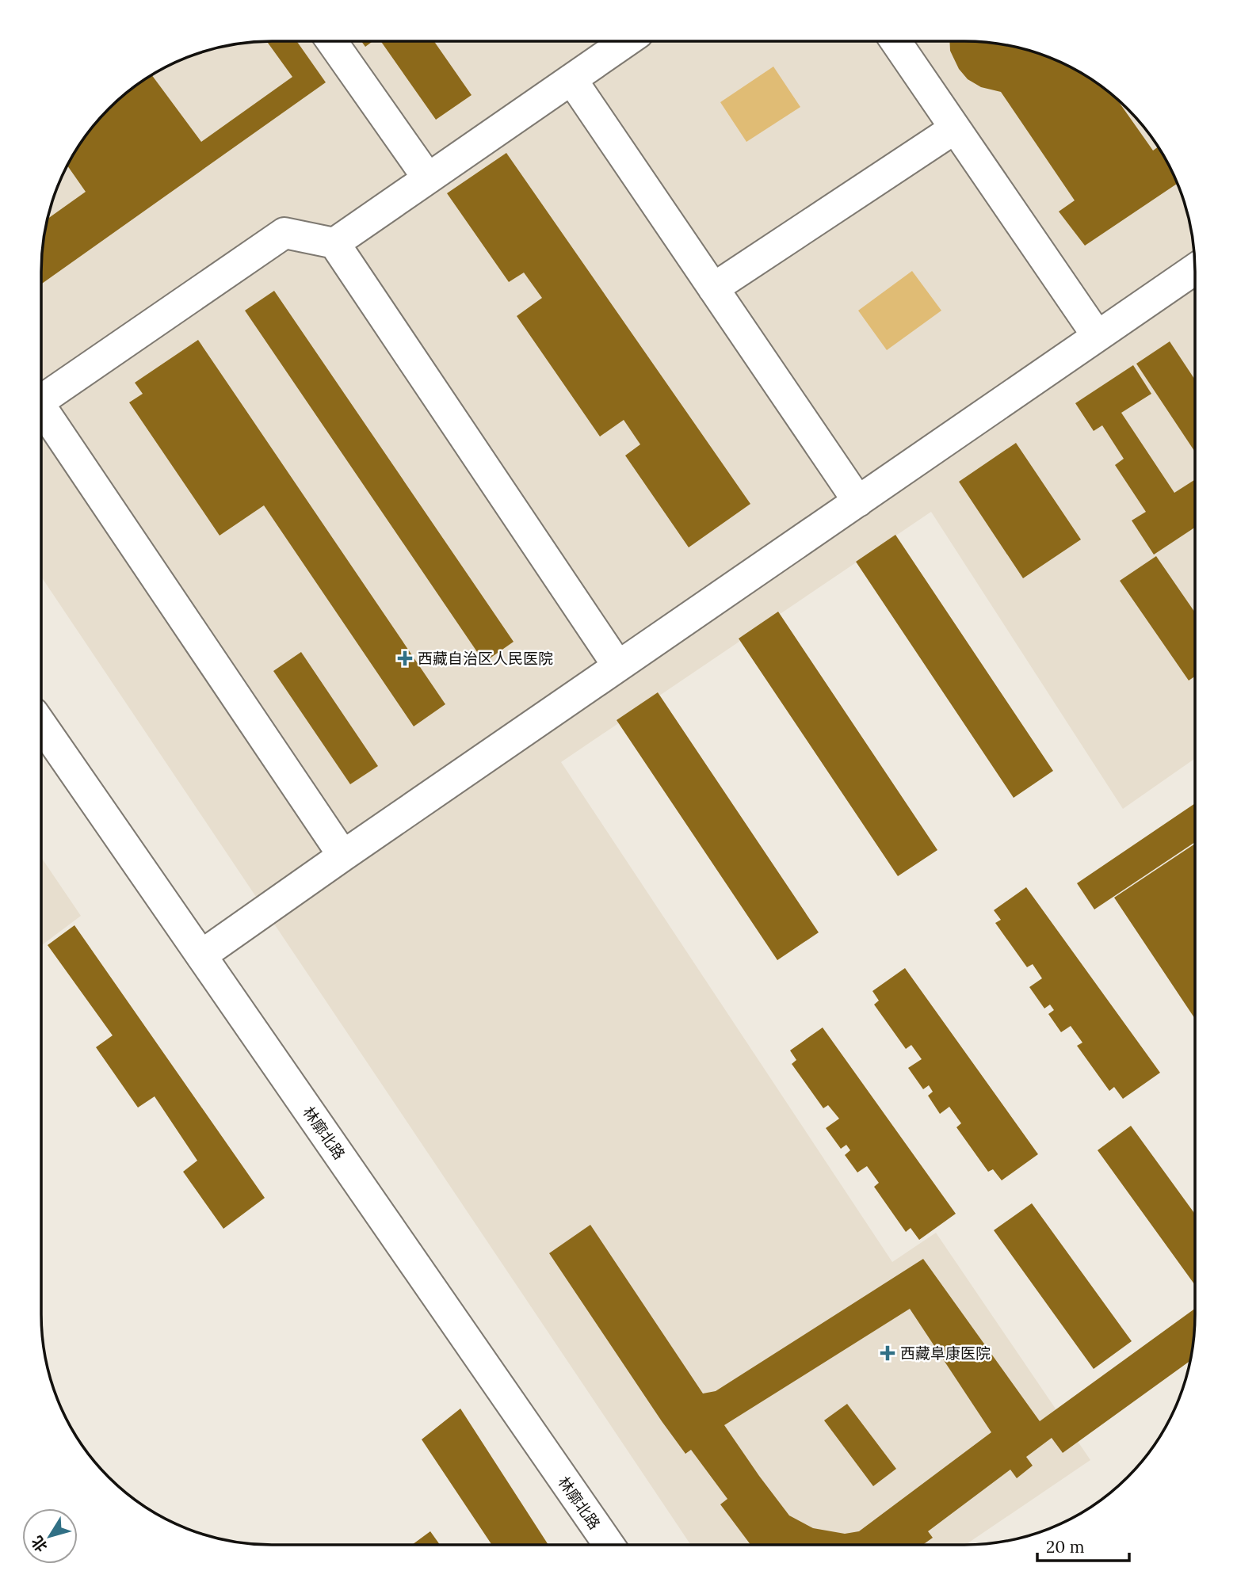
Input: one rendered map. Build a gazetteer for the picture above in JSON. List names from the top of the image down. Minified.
{"streets":{"main road":["林廓北路"]},"places":{"health":["西藏自治区人民医院","西藏阜康医院"]},"scale_bar":"20 m","north":"bottom left"}
